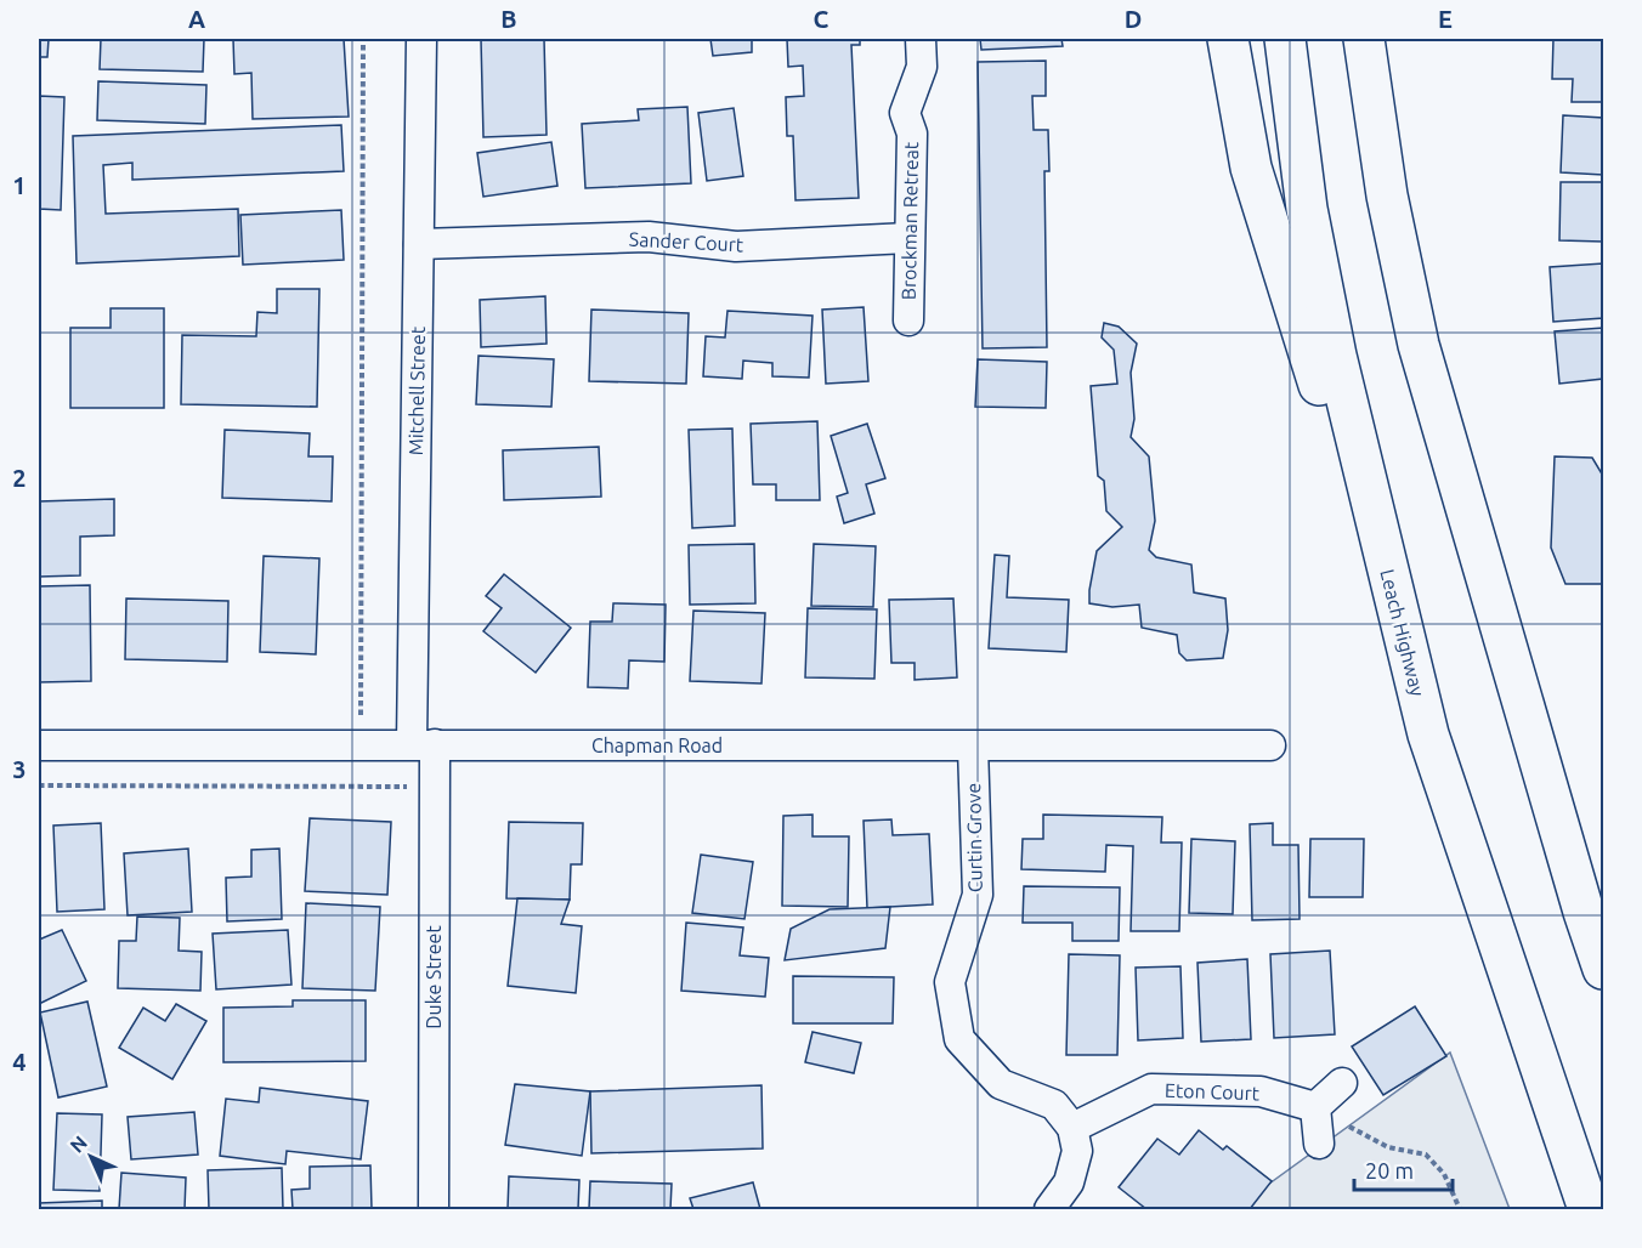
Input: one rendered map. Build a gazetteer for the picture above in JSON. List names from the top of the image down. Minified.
{"streets":{"highway":["Leach Highway"],"street":["Brockman Retreat","Sander Court","Mitchell Street","Chapman Road","Curtin Grove","Duke Street","Eton Court"]},"crossings":[["Brockman Retreat","Sander Court"],["Sander Court","Mitchell Street"],["Mitchell Street","Chapman Road"],["Mitchell Street","Duke Street"],["Chapman Road","Curtin Grove"],["Chapman Road","Duke Street"],["Curtin Grove","Eton Court"]],"scale_bar":"20 m","north":"top left","grid":{"columns":["A","B","C","D","E"],"rows":["1","2","3","4"]}}
